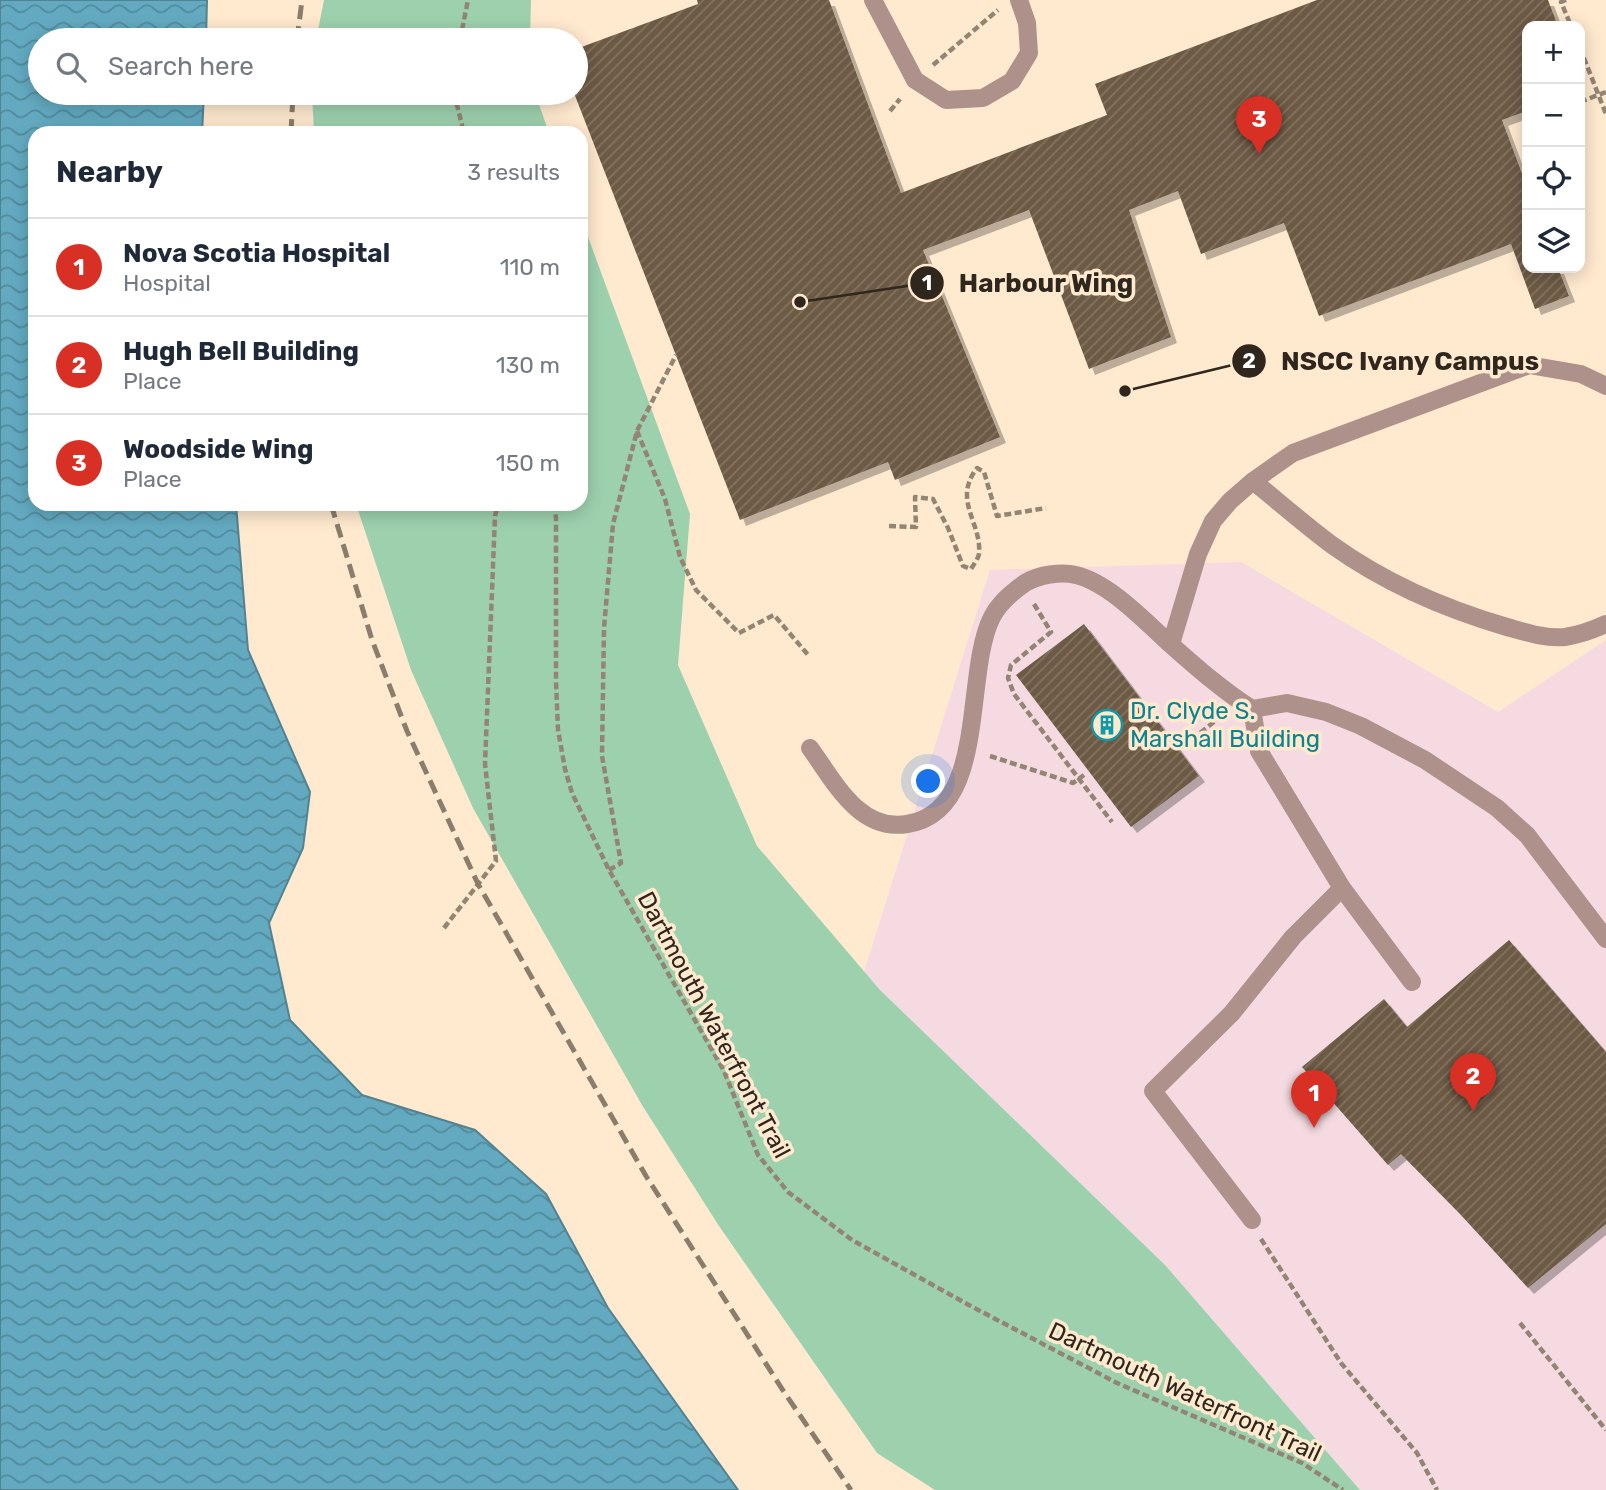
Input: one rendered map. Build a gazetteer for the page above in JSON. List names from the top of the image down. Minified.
{"streets":{"path":["Dartmouth Waterfront Trail"]},"places":{"other":["Harbour Wing","NSCC Ivany Campus"],"building":["Dr. Clyde S. Marshall Building"]},"page":{"map_buttons":["+","−"],"search":"Search here","pins":["3","2","1"],"heading":["Nearby","3 results"],"list":[{"mark":"1","name":"Nova Scotia Hospital","note":"Hospital","value":"110 m"},{"mark":"2","name":"Hugh Bell Building","note":"Place","value":"130 m"},{"mark":"3","name":"Woodside Wing","note":"Place","value":"150 m"}]}}
